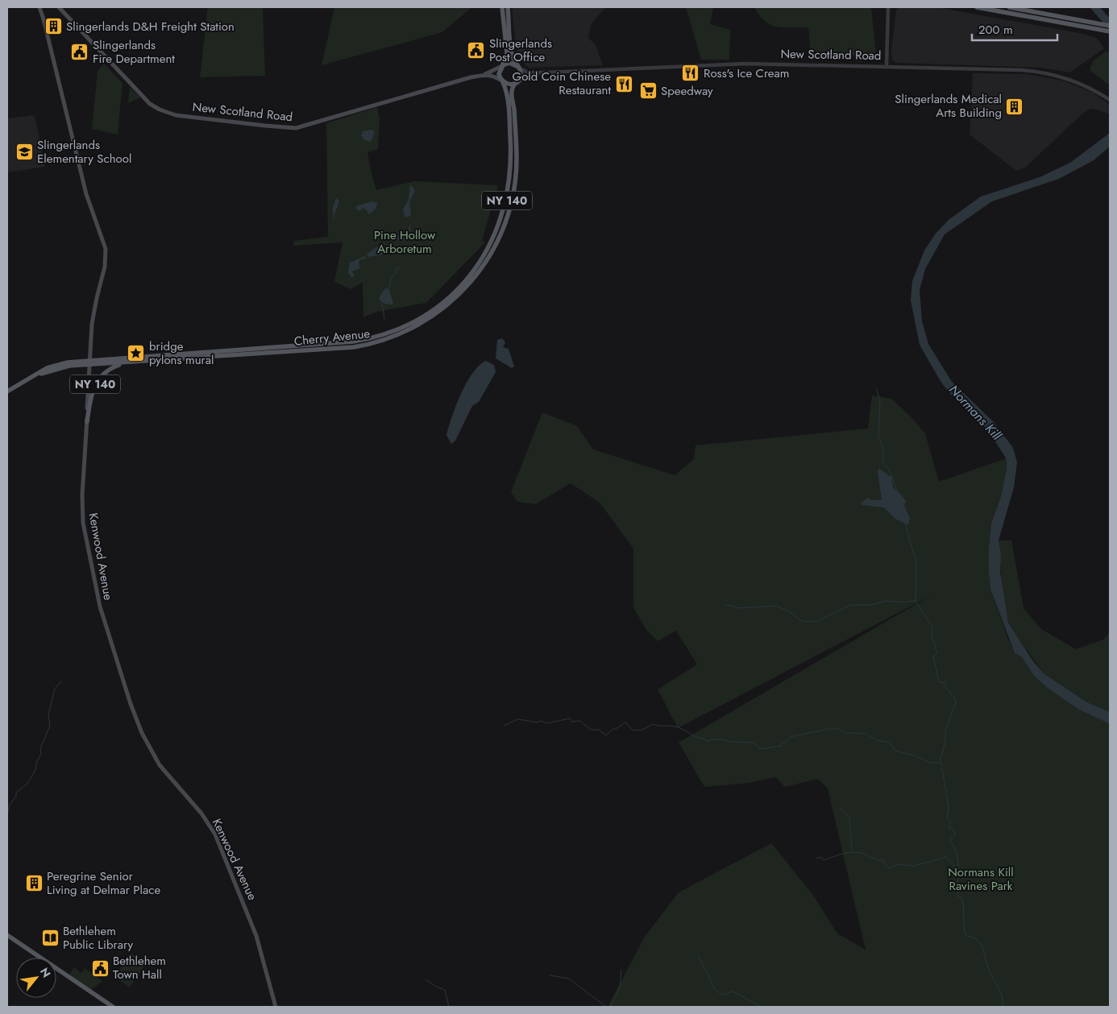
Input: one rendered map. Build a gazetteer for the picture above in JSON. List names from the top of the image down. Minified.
{"streets":{"main road":["New Scotland Road","NY 140","Cherry Avenue","Kenwood Avenue"]},"crossings":[["New Scotland Road","Cherry Avenue"],["NY 140","Cherry Avenue"],["NY 140","Kenwood Avenue"],["Cherry Avenue","Kenwood Avenue"]],"water":["Normans Kill"],"parks":["Pine Hollow Arboretum","Normans Kill Ravines Park"],"places":{"building":["Slingerlands D&H Freight Station","Slingerlands Medical Arts Building","Peregrine Senior Living at Delmar Place"],"public building":["Slingerlands Post Office","Slingerlands Fire Department","Bethlehem Town Hall"],"restaurant":["Ross's Ice Cream","Gold Coin Chinese Restaurant"],"supermarket":["Speedway"],"school or university":["Slingerlands Elementary School"],"place":["bridge pylons mural"],"library":["Bethlehem Public Library"]},"scale_bar":"200 m","north":"top right"}
